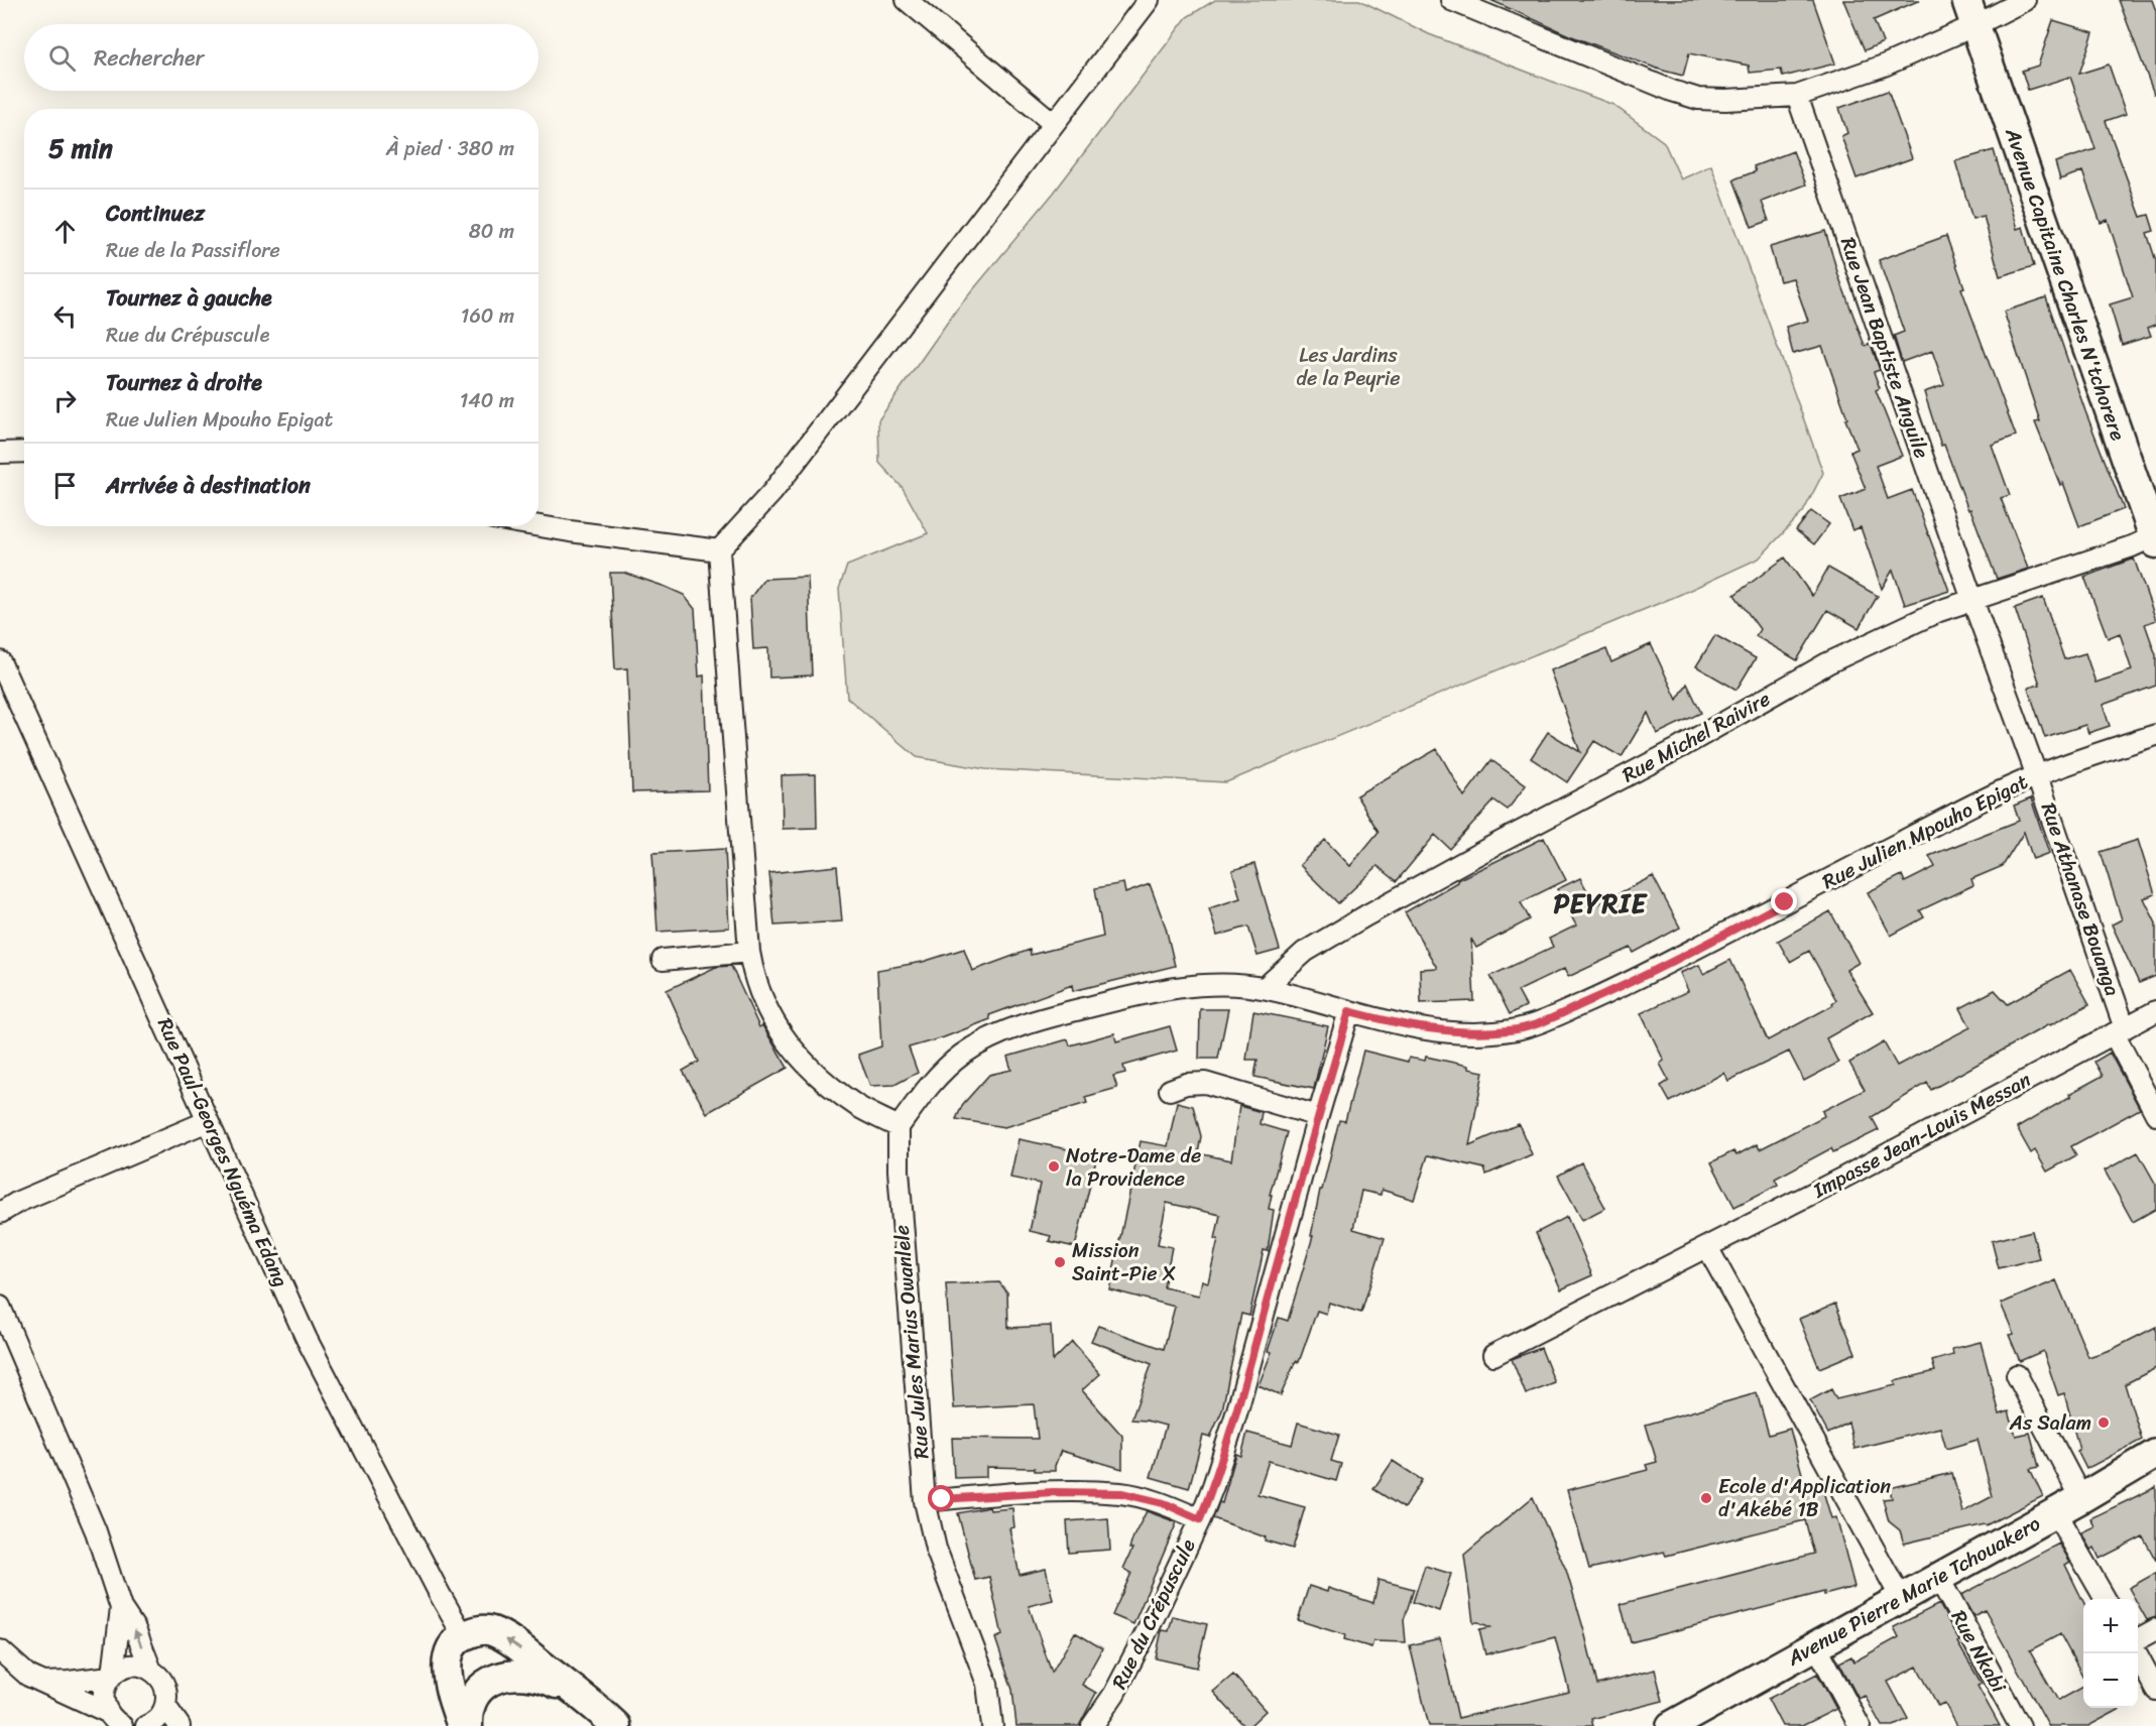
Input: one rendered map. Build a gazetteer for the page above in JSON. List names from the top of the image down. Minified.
{"streets":{"main road":["Avenue Capitaine Charles N'tchorere","Avenue Pierre Marie Tchouakero"],"street":["Rue Jean Baptiste Anguile","Rue Michel Raivire","Rue Julien Mpouho Epigat","Rue Athanase Bouanga","Impasse Jean-Louis Messan","Rue Paul-Georges Nguéma Edang","Rue Jules Marius Owanlele","Rue du Crépuscule","Rue Nkabi"]},"crossings":[["Avenue Capitaine Charles N'tchorere","Rue Michel Raivire"],["Rue Jean Baptiste Anguile","Rue Michel Raivire"],["Rue Jean Baptiste Anguile","Rue Athanase Bouanga"],["Rue Michel Raivire","Rue Julien Mpouho Epigat"],["Rue Michel Raivire","Rue Athanase Bouanga"],["Rue Julien Mpouho Epigat","Rue Athanase Bouanga"],["Rue Julien Mpouho Epigat","Rue Jules Marius Owanlele"],["Rue Julien Mpouho Epigat","Rue du Crépuscule"],["Rue Athanase Bouanga","Impasse Jean-Louis Messan"],["Avenue Pierre Marie Tchouakero","Rue Nkabi"]],"districts":["PEYRIE"],"parks":["Les Jardins de la Peyrie"],"places":["Notre-Dame de la Providence","Mission Saint-Pie X","As Salam","Ecole d'Application d'Akébé 1B"],"page":{"search":"Rechercher","heading":["5 min","À pied · 380 m"],"list":[["Continuez","Rue de la Passiflore","80 m"],["Tournez à gauche","Rue du Crépuscule","160 m"],["Tournez à droite","Rue Julien Mpouho Epigat","140 m"],"Arrivée à destination"],"map_buttons":["+","−"]}}
